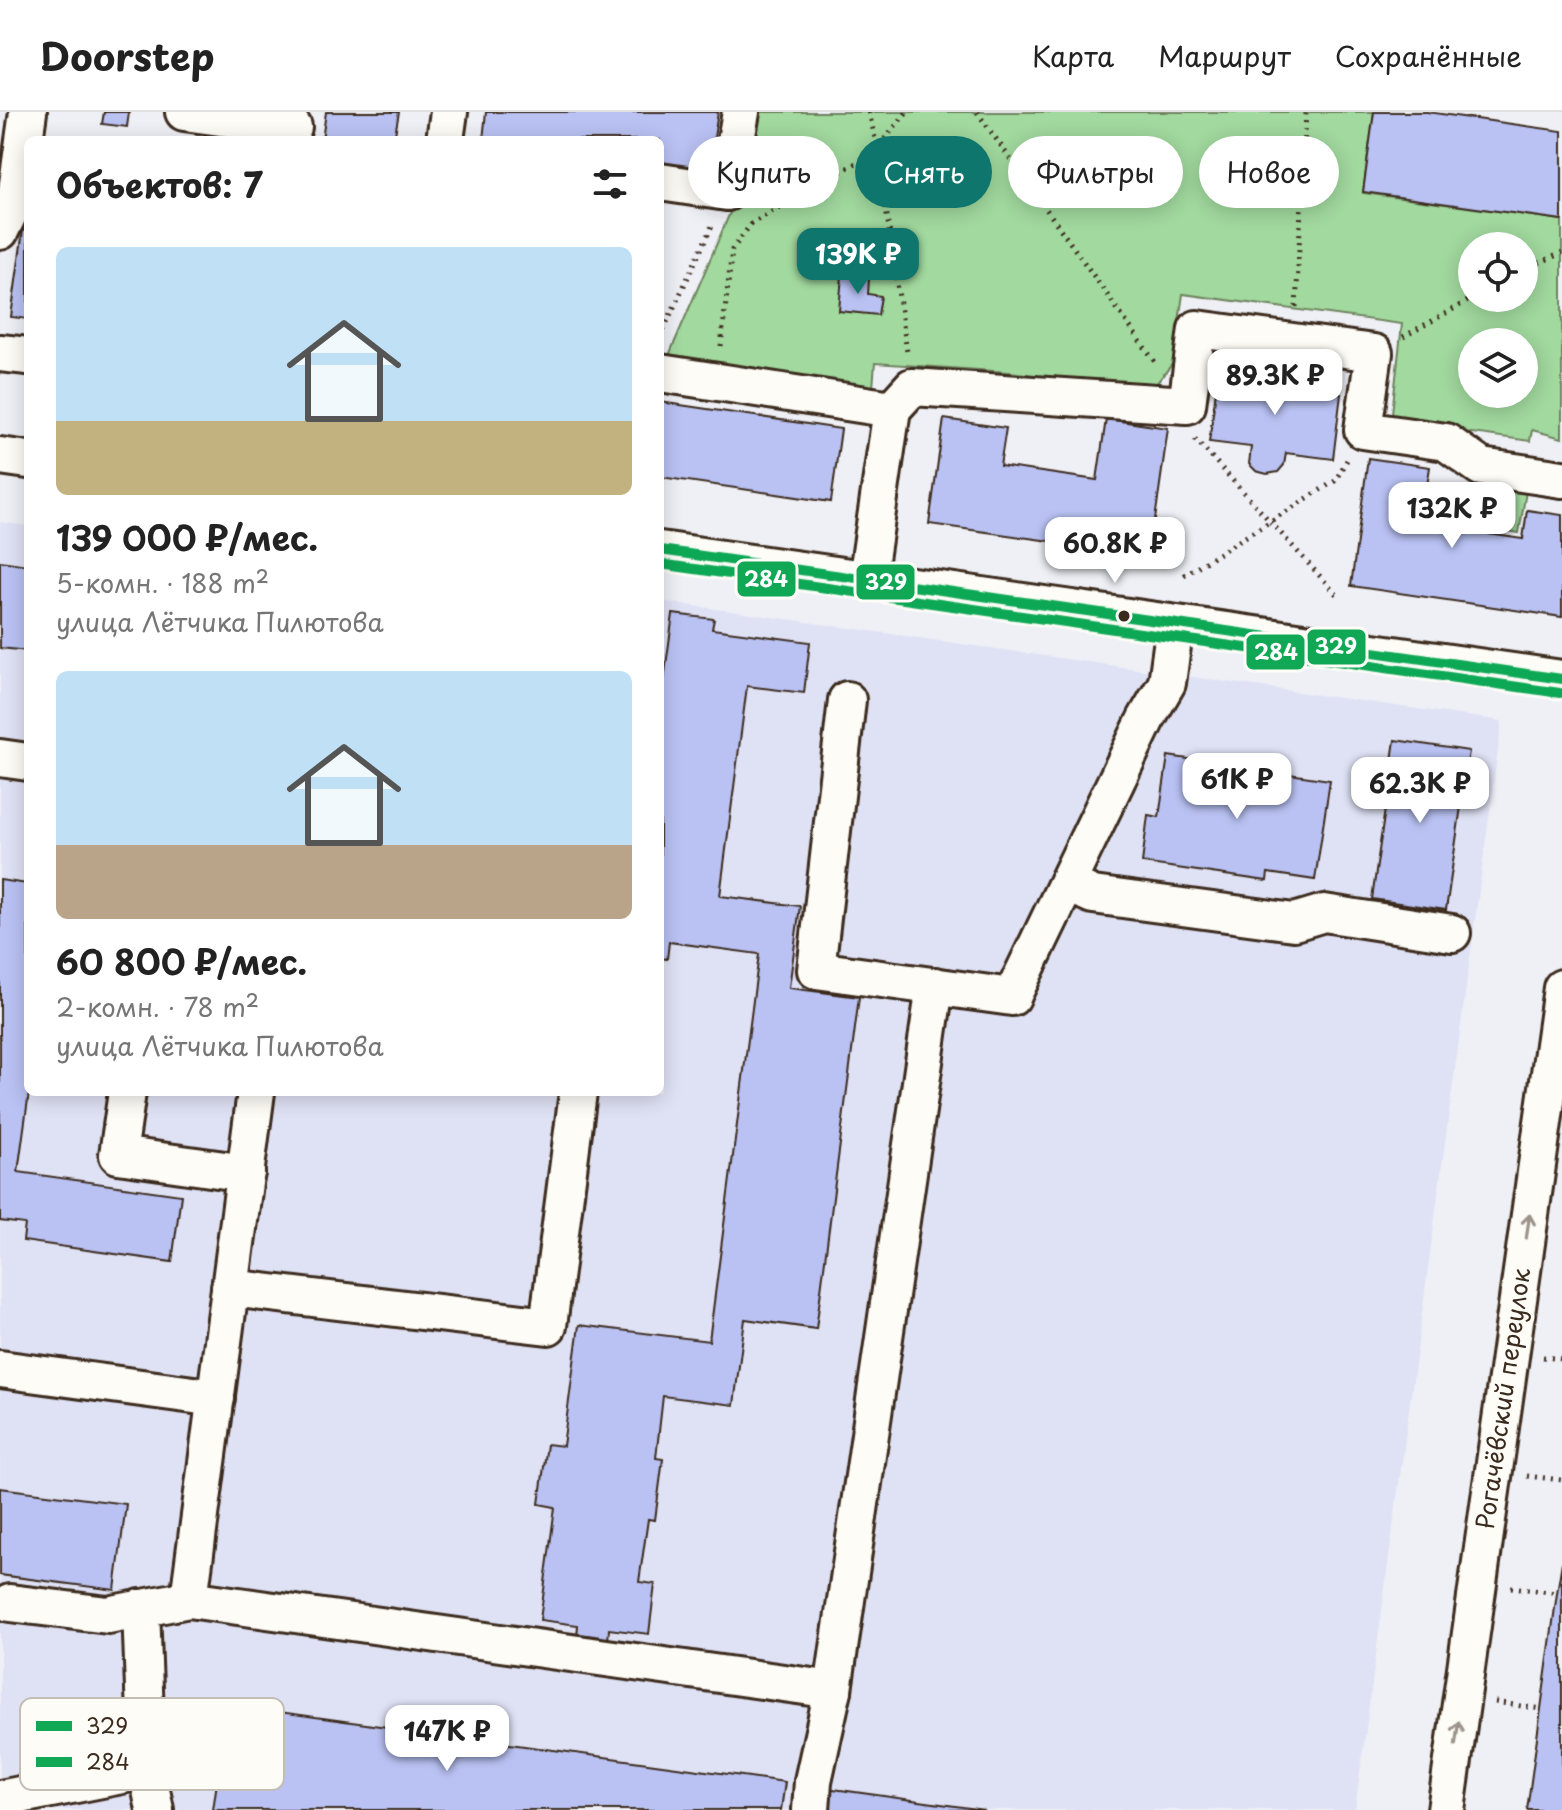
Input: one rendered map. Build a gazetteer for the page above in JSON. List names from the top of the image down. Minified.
{"streets":{"street":["Рогачёвский переулок"]},"one_way":["Рогачёвский переулок"],"lines":["transit line 329","transit line 284"],"legend":["329","284"],"page":{"header":"Doorstep","nav":["Карта","Маршрут","Сохранённые"],"chip":["Купить","Снять","Фильтры","Новое"],"heading":"Объектов: 7","price":["139K ₽","89.3K ₽","132K ₽","60.8K ₽","61K ₽","62.3K ₽","147K ₽"],"list":[{"name":"139 000 ₽/мес.","note":"5-комн. · 188 m² · улица Лётчика Пилютова"},{"name":"60 800 ₽/мес.","note":"2-комн. · 78 m² · улица Лётчика Пилютова"}]}}
